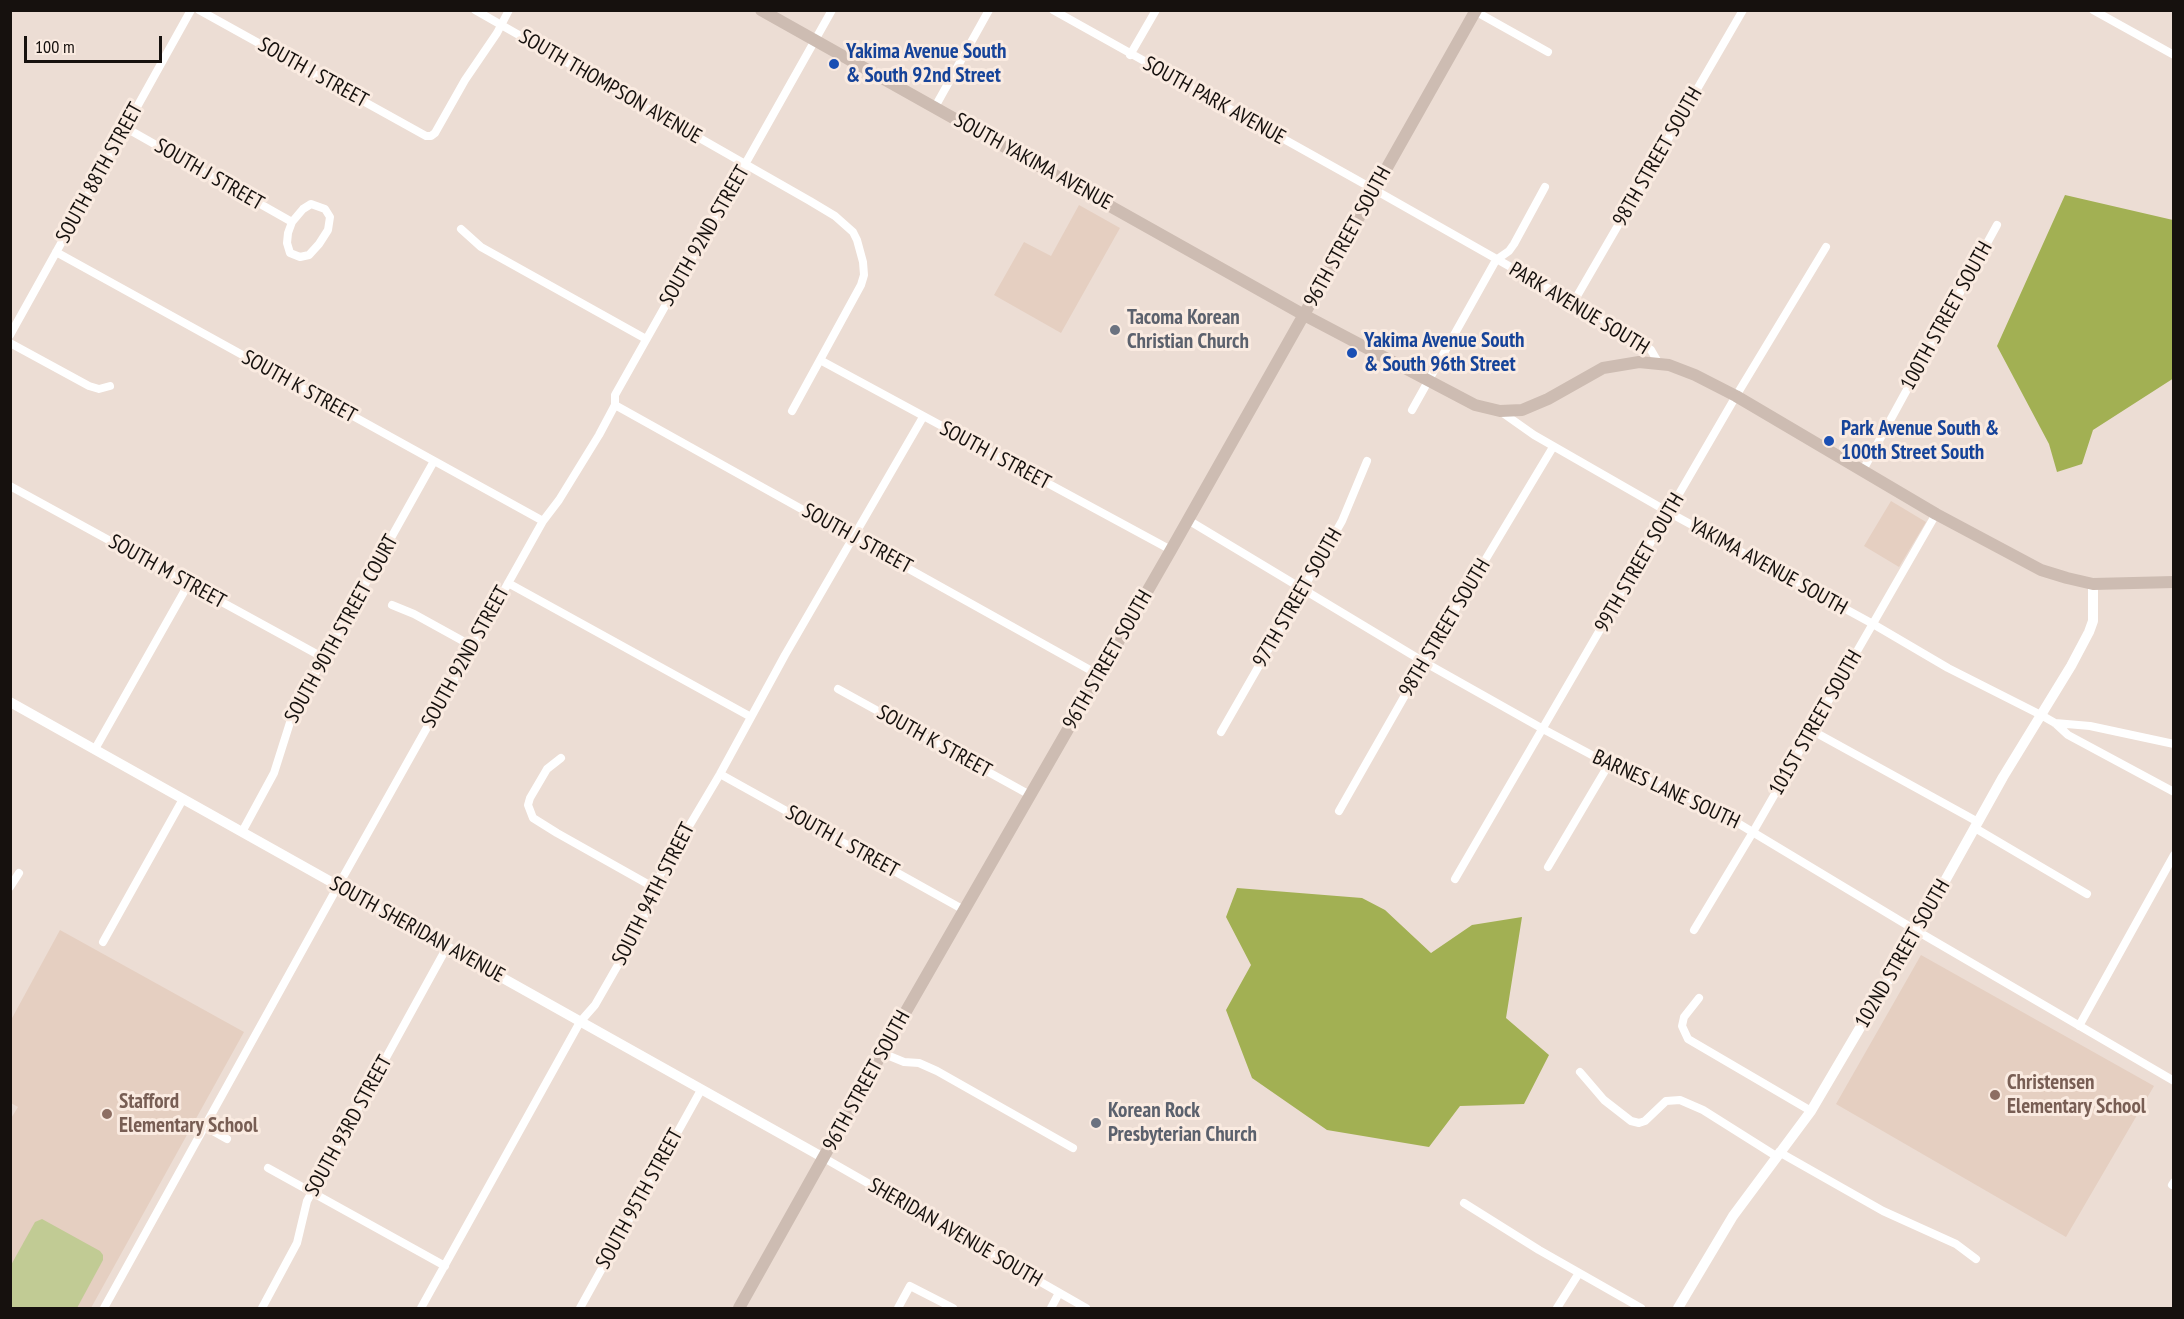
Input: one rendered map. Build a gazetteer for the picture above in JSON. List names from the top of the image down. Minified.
{"streets":{"main road":["SOUTH YAKIMA AVENUE","96TH STREET SOUTH","PARK AVENUE SOUTH","YAKIMA AVENUE SOUTH"],"street":["SOUTH I STREET","SOUTH THOMPSON AVENUE","SOUTH PARK AVENUE","98TH STREET SOUTH","SOUTH 88TH STREET","SOUTH J STREET","SOUTH 92ND STREET","100TH STREET SOUTH","SOUTH K STREET","99TH STREET SOUTH","SOUTH M STREET","97TH STREET SOUTH","SOUTH 90TH STREET COURT","101ST STREET SOUTH","BARNES LANE SOUTH","SOUTH L STREET","SOUTH 94TH STREET","SOUTH SHERIDAN AVENUE","102ND STREET SOUTH","SOUTH 93RD STREET","SOUTH 95TH STREET","SHERIDAN AVENUE SOUTH"]},"crossings":[["SOUTH I STREET","SOUTH THOMPSON AVENUE"],["SOUTH I STREET","96TH STREET SOUTH"],["SOUTH I STREET","SOUTH 94TH STREET"],["SOUTH THOMPSON AVENUE","SOUTH 92ND STREET"],["SOUTH PARK AVENUE","96TH STREET SOUTH"],["SOUTH PARK AVENUE","PARK AVENUE SOUTH"],["98TH STREET SOUTH","PARK AVENUE SOUTH"],["98TH STREET SOUTH","YAKIMA AVENUE SOUTH"],["98TH STREET SOUTH","BARNES LANE SOUTH"],["SOUTH YAKIMA AVENUE","SOUTH 92ND STREET"],["SOUTH YAKIMA AVENUE","96TH STREET SOUTH"],["SOUTH YAKIMA AVENUE","YAKIMA AVENUE SOUTH"],["SOUTH 88TH STREET","SOUTH J STREET"],["SOUTH 88TH STREET","SOUTH K STREET"],["SOUTH J STREET","SOUTH 92ND STREET"],["SOUTH J STREET","96TH STREET SOUTH"],["SOUTH J STREET","SOUTH 94TH STREET"],["SOUTH 92ND STREET","SOUTH K STREET"],["SOUTH 92ND STREET","SOUTH SHERIDAN AVENUE"],["96TH STREET SOUTH","PARK AVENUE SOUTH"],["96TH STREET SOUTH","SOUTH K STREET"],["96TH STREET SOUTH","YAKIMA AVENUE SOUTH"],["96TH STREET SOUTH","BARNES LANE SOUTH"],["96TH STREET SOUTH","SOUTH L STREET"],["96TH STREET SOUTH","SOUTH SHERIDAN AVENUE"],["96TH STREET SOUTH","SHERIDAN AVENUE SOUTH"],["PARK AVENUE SOUTH","100TH STREET SOUTH"],["PARK AVENUE SOUTH","99TH STREET SOUTH"],["PARK AVENUE SOUTH","YAKIMA AVENUE SOUTH"],["PARK AVENUE SOUTH","101ST STREET SOUTH"],["PARK AVENUE SOUTH","102ND STREET SOUTH"],["SOUTH K STREET","SOUTH 90TH STREET COURT"],["99TH STREET SOUTH","YAKIMA AVENUE SOUTH"],["99TH STREET SOUTH","BARNES LANE SOUTH"],["YAKIMA AVENUE SOUTH","101ST STREET SOUTH"],["YAKIMA AVENUE SOUTH","102ND STREET SOUTH"],["SOUTH M STREET","SOUTH 90TH STREET COURT"],["97TH STREET SOUTH","BARNES LANE SOUTH"],["SOUTH 90TH STREET COURT","SOUTH SHERIDAN AVENUE"],["101ST STREET SOUTH","BARNES LANE SOUTH"],["BARNES LANE SOUTH","102ND STREET SOUTH"],["SOUTH L STREET","SOUTH 94TH STREET"],["SOUTH 94TH STREET","SOUTH SHERIDAN AVENUE"],["SOUTH SHERIDAN AVENUE","SOUTH 93RD STREET"],["SOUTH SHERIDAN AVENUE","SOUTH 95TH STREET"],["SOUTH SHERIDAN AVENUE","SHERIDAN AVENUE SOUTH"]],"places":["Yakima Avenue South & South 92nd Street","Tacoma Korean Christian Church","Yakima Avenue South & South 96th Street","Park Avenue South & 100th Street South","Christensen Elementary School","Stafford Elementary School","Korean Rock Presbyterian Church"],"scale_bar":"100 m"}
